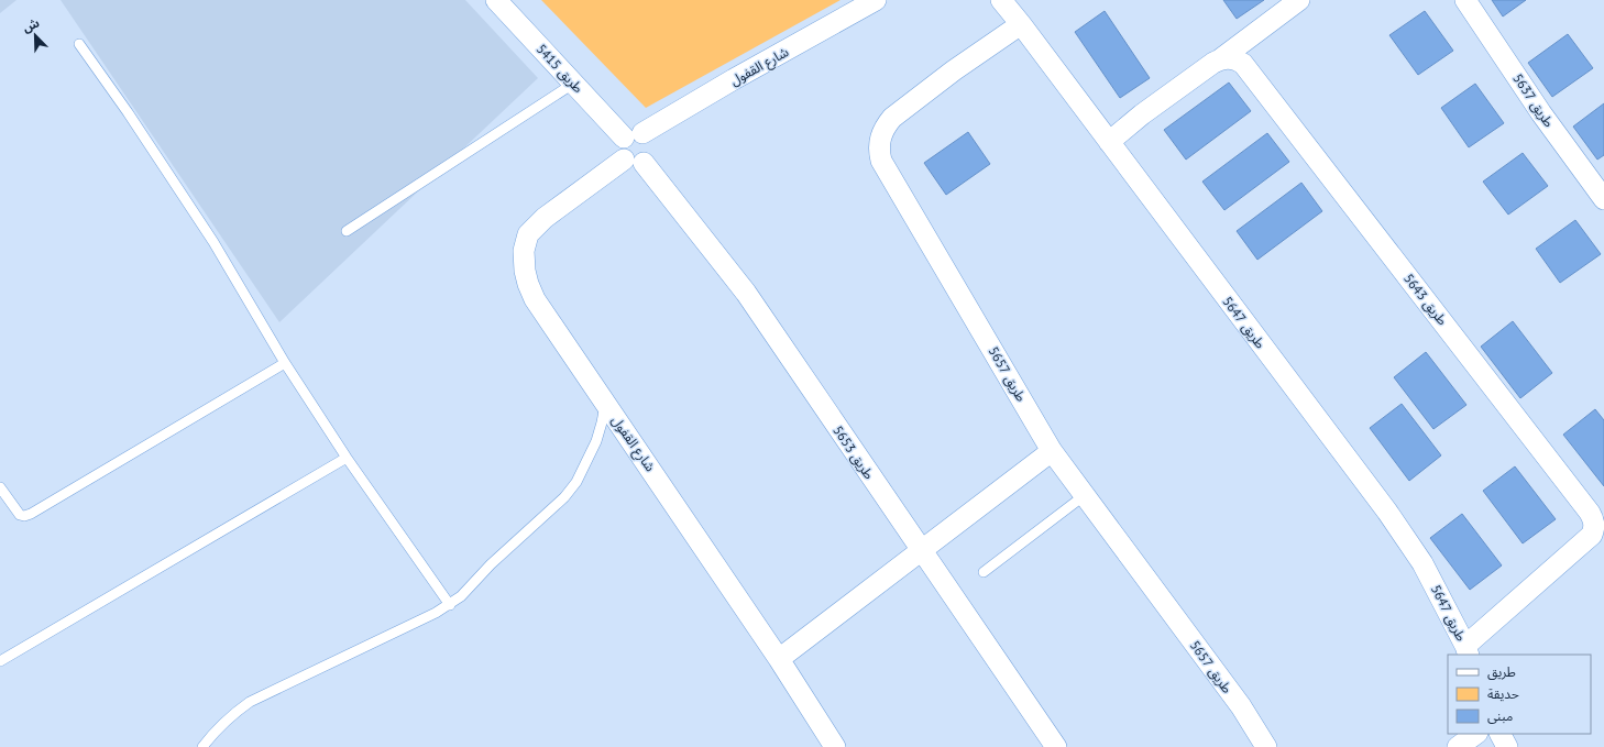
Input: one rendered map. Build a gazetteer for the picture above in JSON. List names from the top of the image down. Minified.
{"streets":{"street":["شارع القفول","طريق 5415","طريق 5637","طريق 5643","طريق 5647","طريق 5657","طريق 5653"]},"crossings":[["شارع القفول","طريق 5415"],["شارع القفول","طريق 5653"],["طريق 5415","طريق 5653"],["طريق 5643","طريق 5647"],["طريق 5647","طريق 5657"]],"legend":["طريق","حديقة","مبنى"],"north":"top left"}
